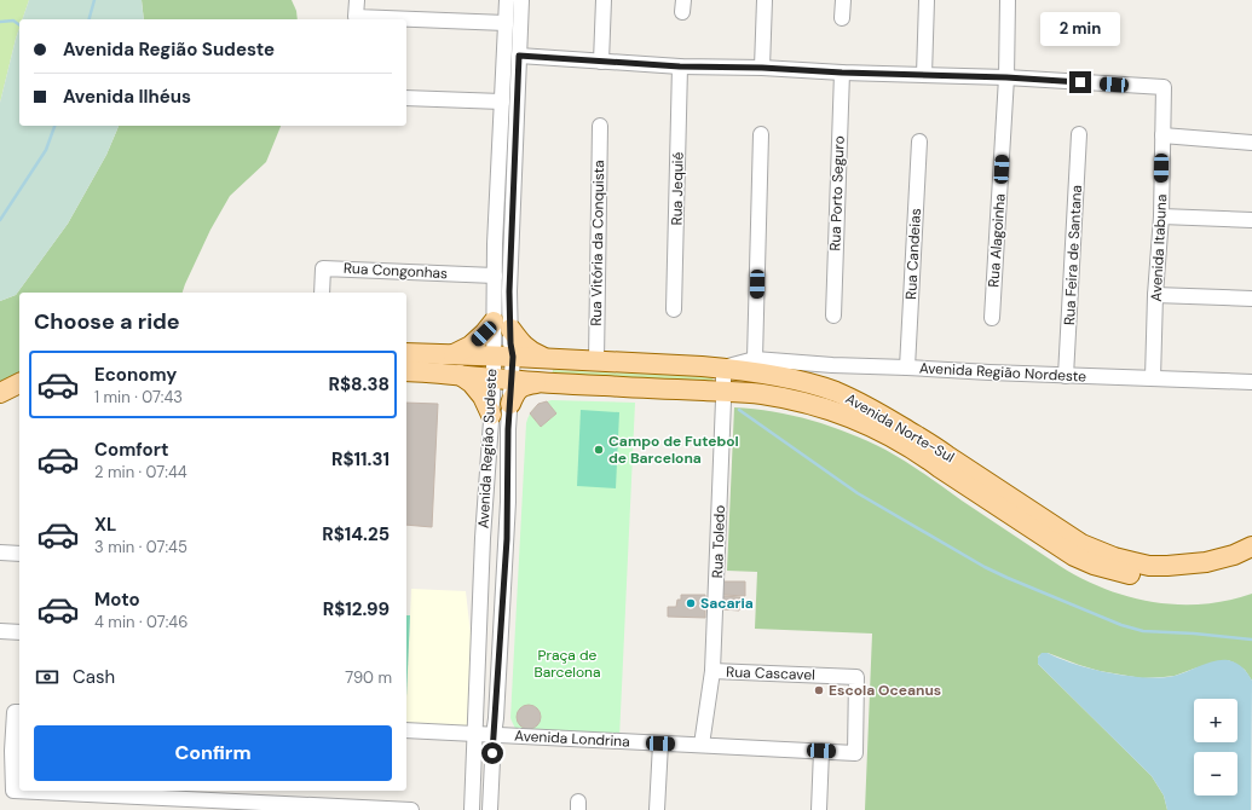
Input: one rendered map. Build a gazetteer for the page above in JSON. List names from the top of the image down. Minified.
{"streets":{"main road":["Avenida Norte-Sul"],"street":["Rua Jequié","Rua Porto Seguro","Rua Alagoinha","Rua Vitória da Conquista","Avenida Itabuna","Rua Candeias","Rua Feira de Santana","Rua Congonhas","Avenida Região Nordeste","Avenida Região Sudeste","Rua Toledo","Rua Cascavel","Avenida Londrina"]},"crossings":[["Rua Alagoinha","Avenida Itabuna"],["Rua Vitória da Conquista","Avenida Norte-Sul"],["Avenida Itabuna","Avenida Região Nordeste"],["Rua Candeias","Avenida Região Nordeste"],["Rua Feira de Santana","Avenida Região Nordeste"],["Rua Congonhas","Avenida Região Sudeste"],["Avenida Região Nordeste","Avenida Norte-Sul"],["Avenida Região Nordeste","Rua Toledo"],["Avenida Norte-Sul","Avenida Região Sudeste"],["Avenida Norte-Sul","Rua Toledo"],["Avenida Região Sudeste","Avenida Londrina"],["Rua Toledo","Rua Cascavel"],["Rua Toledo","Avenida Londrina"],["Rua Cascavel","Avenida Londrina"]],"parks":["Praça de Barcelona"],"places":["Campo de Futebol de Barcelona","Sacaria","Escola Oceanus"],"page":{"bubble":"2 min","banner":["Avenida Região Sudeste","Avenida Ilhéus"],"heading":"Choose a ride","list":[{"name":"Economy","note":"1 min · 07:43","value":"R$8.38"},{"name":"Comfort","note":"2 min · 07:44","value":"R$11.31"},{"name":"XL","note":"3 min · 07:45","value":"R$14.25"},{"name":"Moto","note":"4 min · 07:46","value":"R$12.99"}],"pay":["Cash","790 m"],"map_buttons":["+","−"],"buttons":"Confirm"}}
